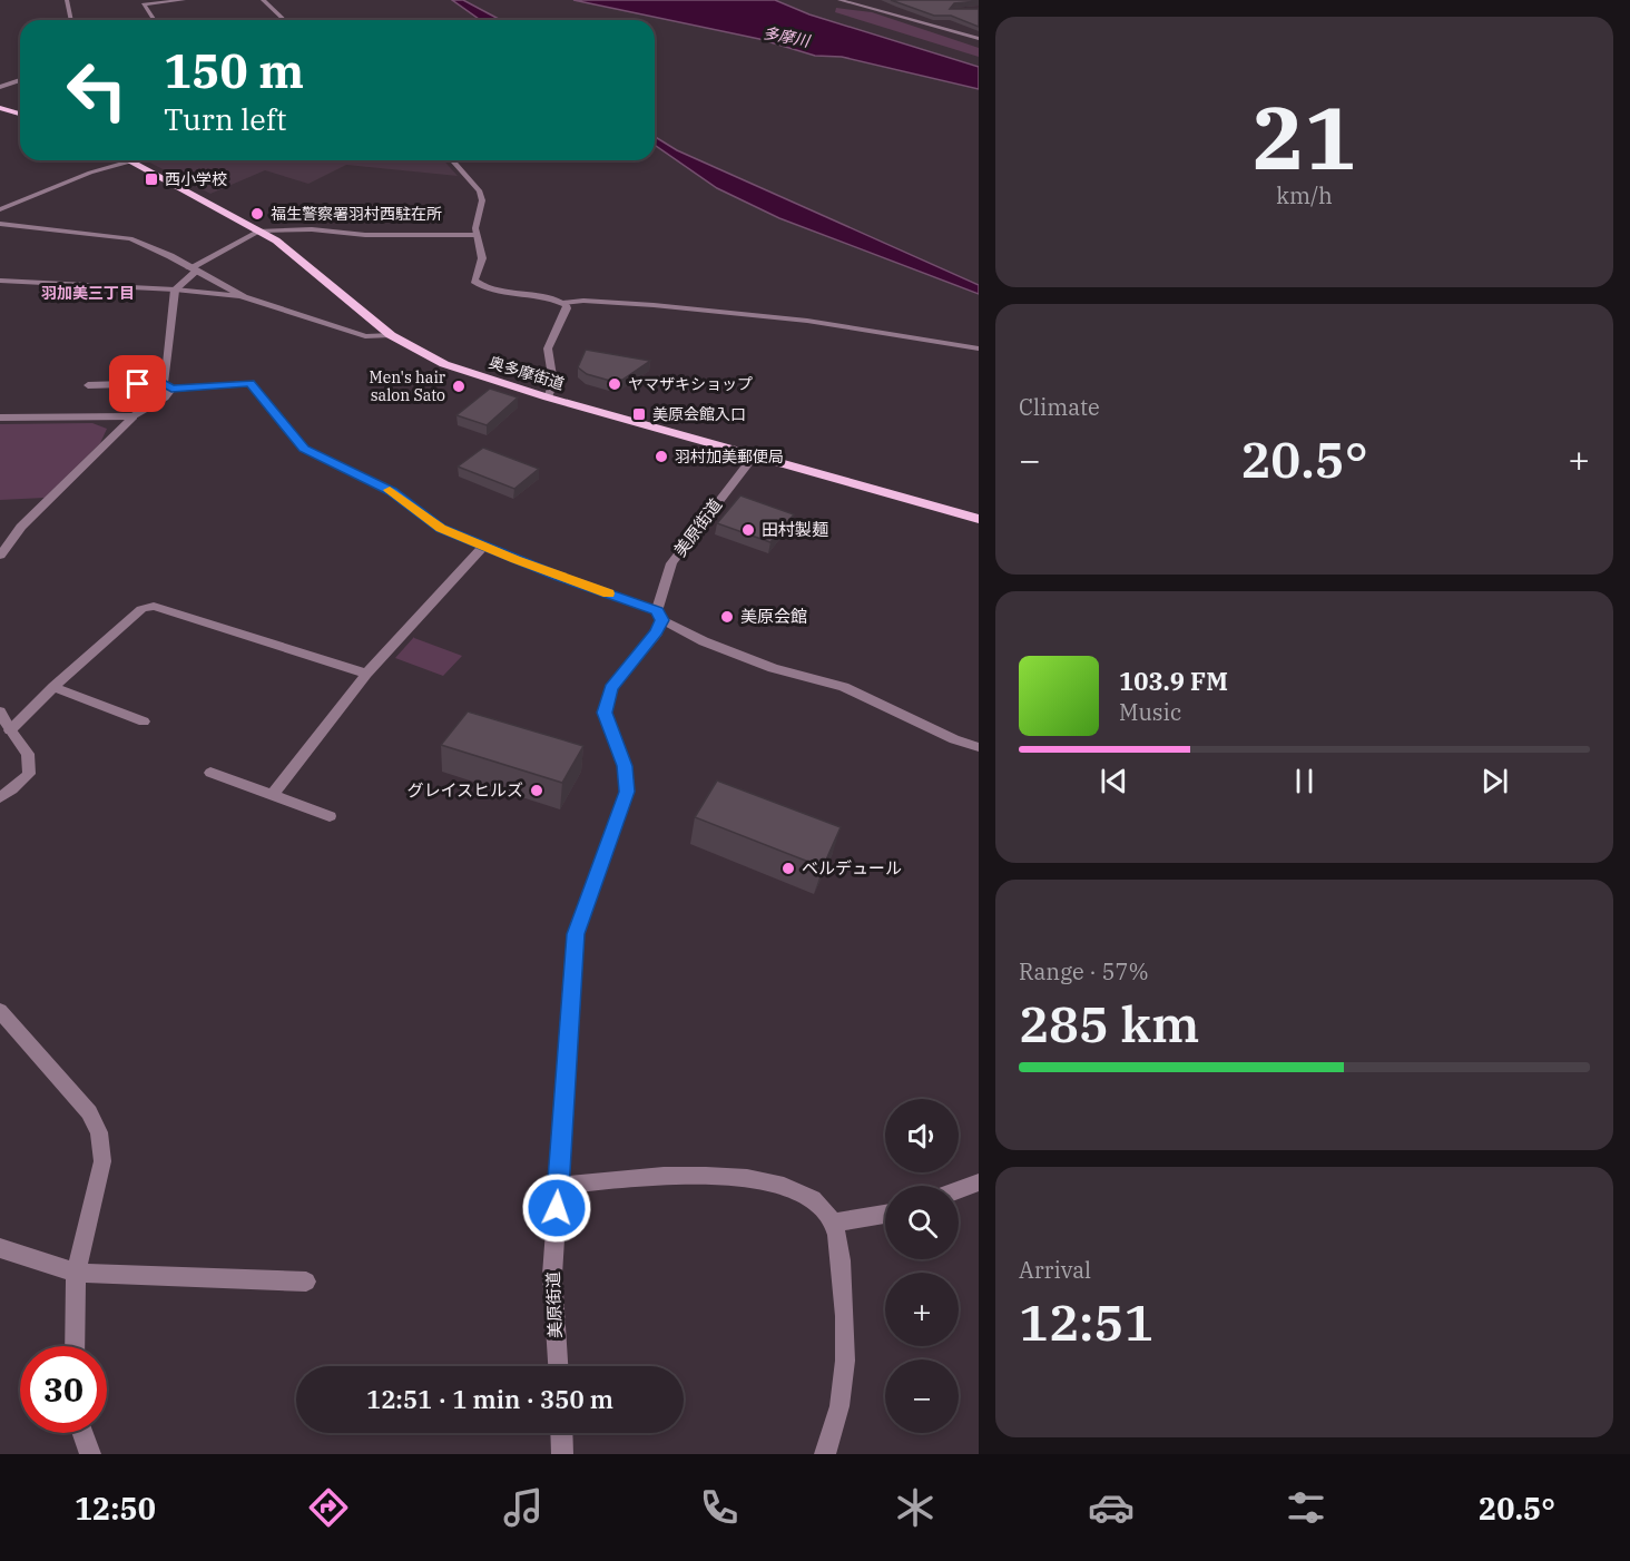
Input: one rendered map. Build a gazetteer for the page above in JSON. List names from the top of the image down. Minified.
{"streets":{"main road":["奥多摩街道"],"street":["美原街道"]},"crossings":[["奥多摩街道","美原街道"]],"districts":["羽加美三丁目"],"water":["多摩川"],"places":{"transit":["西小学校","美原会館入口"],"other":["福生警察署羽村西駐在所","ヤマザキショップ","Men's hair salon Sato","羽村加美郵便局","田村製麺","美原会館","グレイスヒルズ","ベルデュール"]},"page":{"tile":[["21","km/h"],"Climate",["Range · 57%","285 km"],["Arrival","12:51"]],"turn":["150 m","Turn left"],"heat":["−","20.5°","+"],"song":["103.9 FM","Music"],"map_buttons":["+","−"],"limit":"30","trip":"12:51 · 1 min · 350 m","tabs":["12:50","20.5°"]}}
